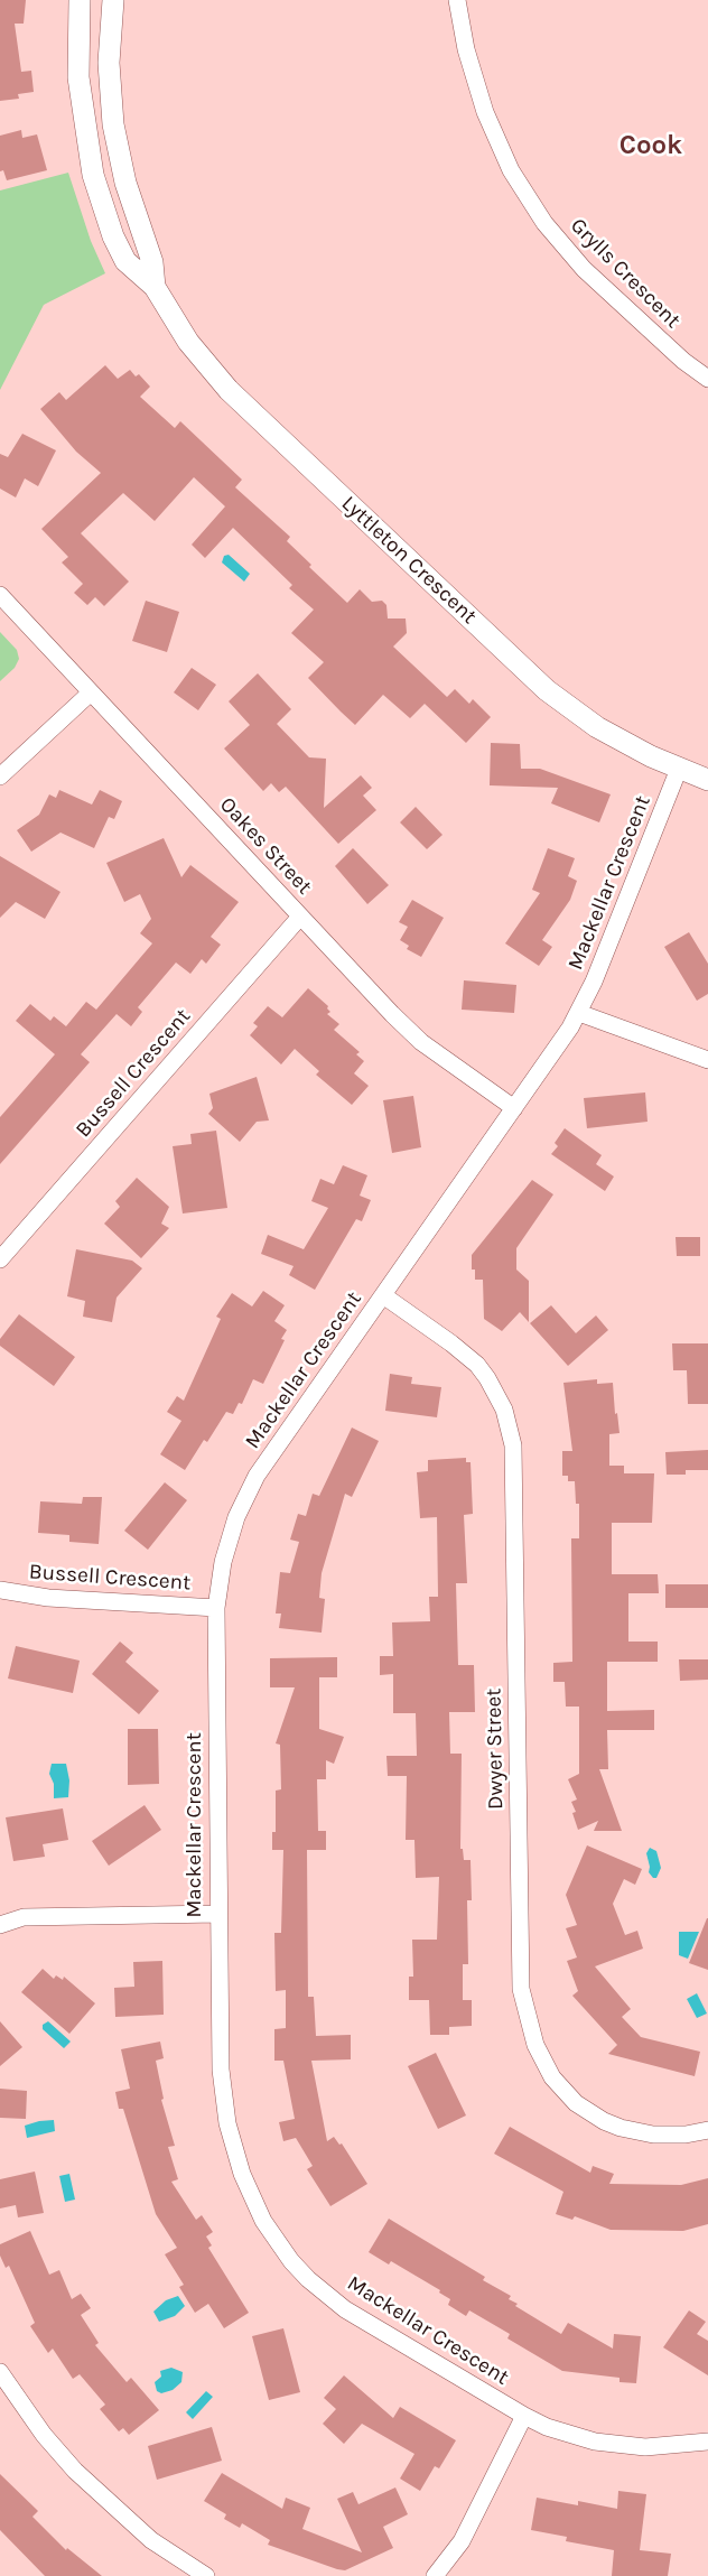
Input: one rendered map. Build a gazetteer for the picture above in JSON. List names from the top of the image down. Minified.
{"streets":{"street":["Grylls Crescent","Lyttleton Crescent","Oakes Street","Mackellar Crescent","Bussell Crescent","Dwyer Street"]},"crossings":[["Lyttleton Crescent","Mackellar Crescent"],["Oakes Street","Mackellar Crescent"],["Oakes Street","Bussell Crescent"],["Mackellar Crescent","Bussell Crescent"],["Mackellar Crescent","Dwyer Street"]],"districts":["Cook"]}
